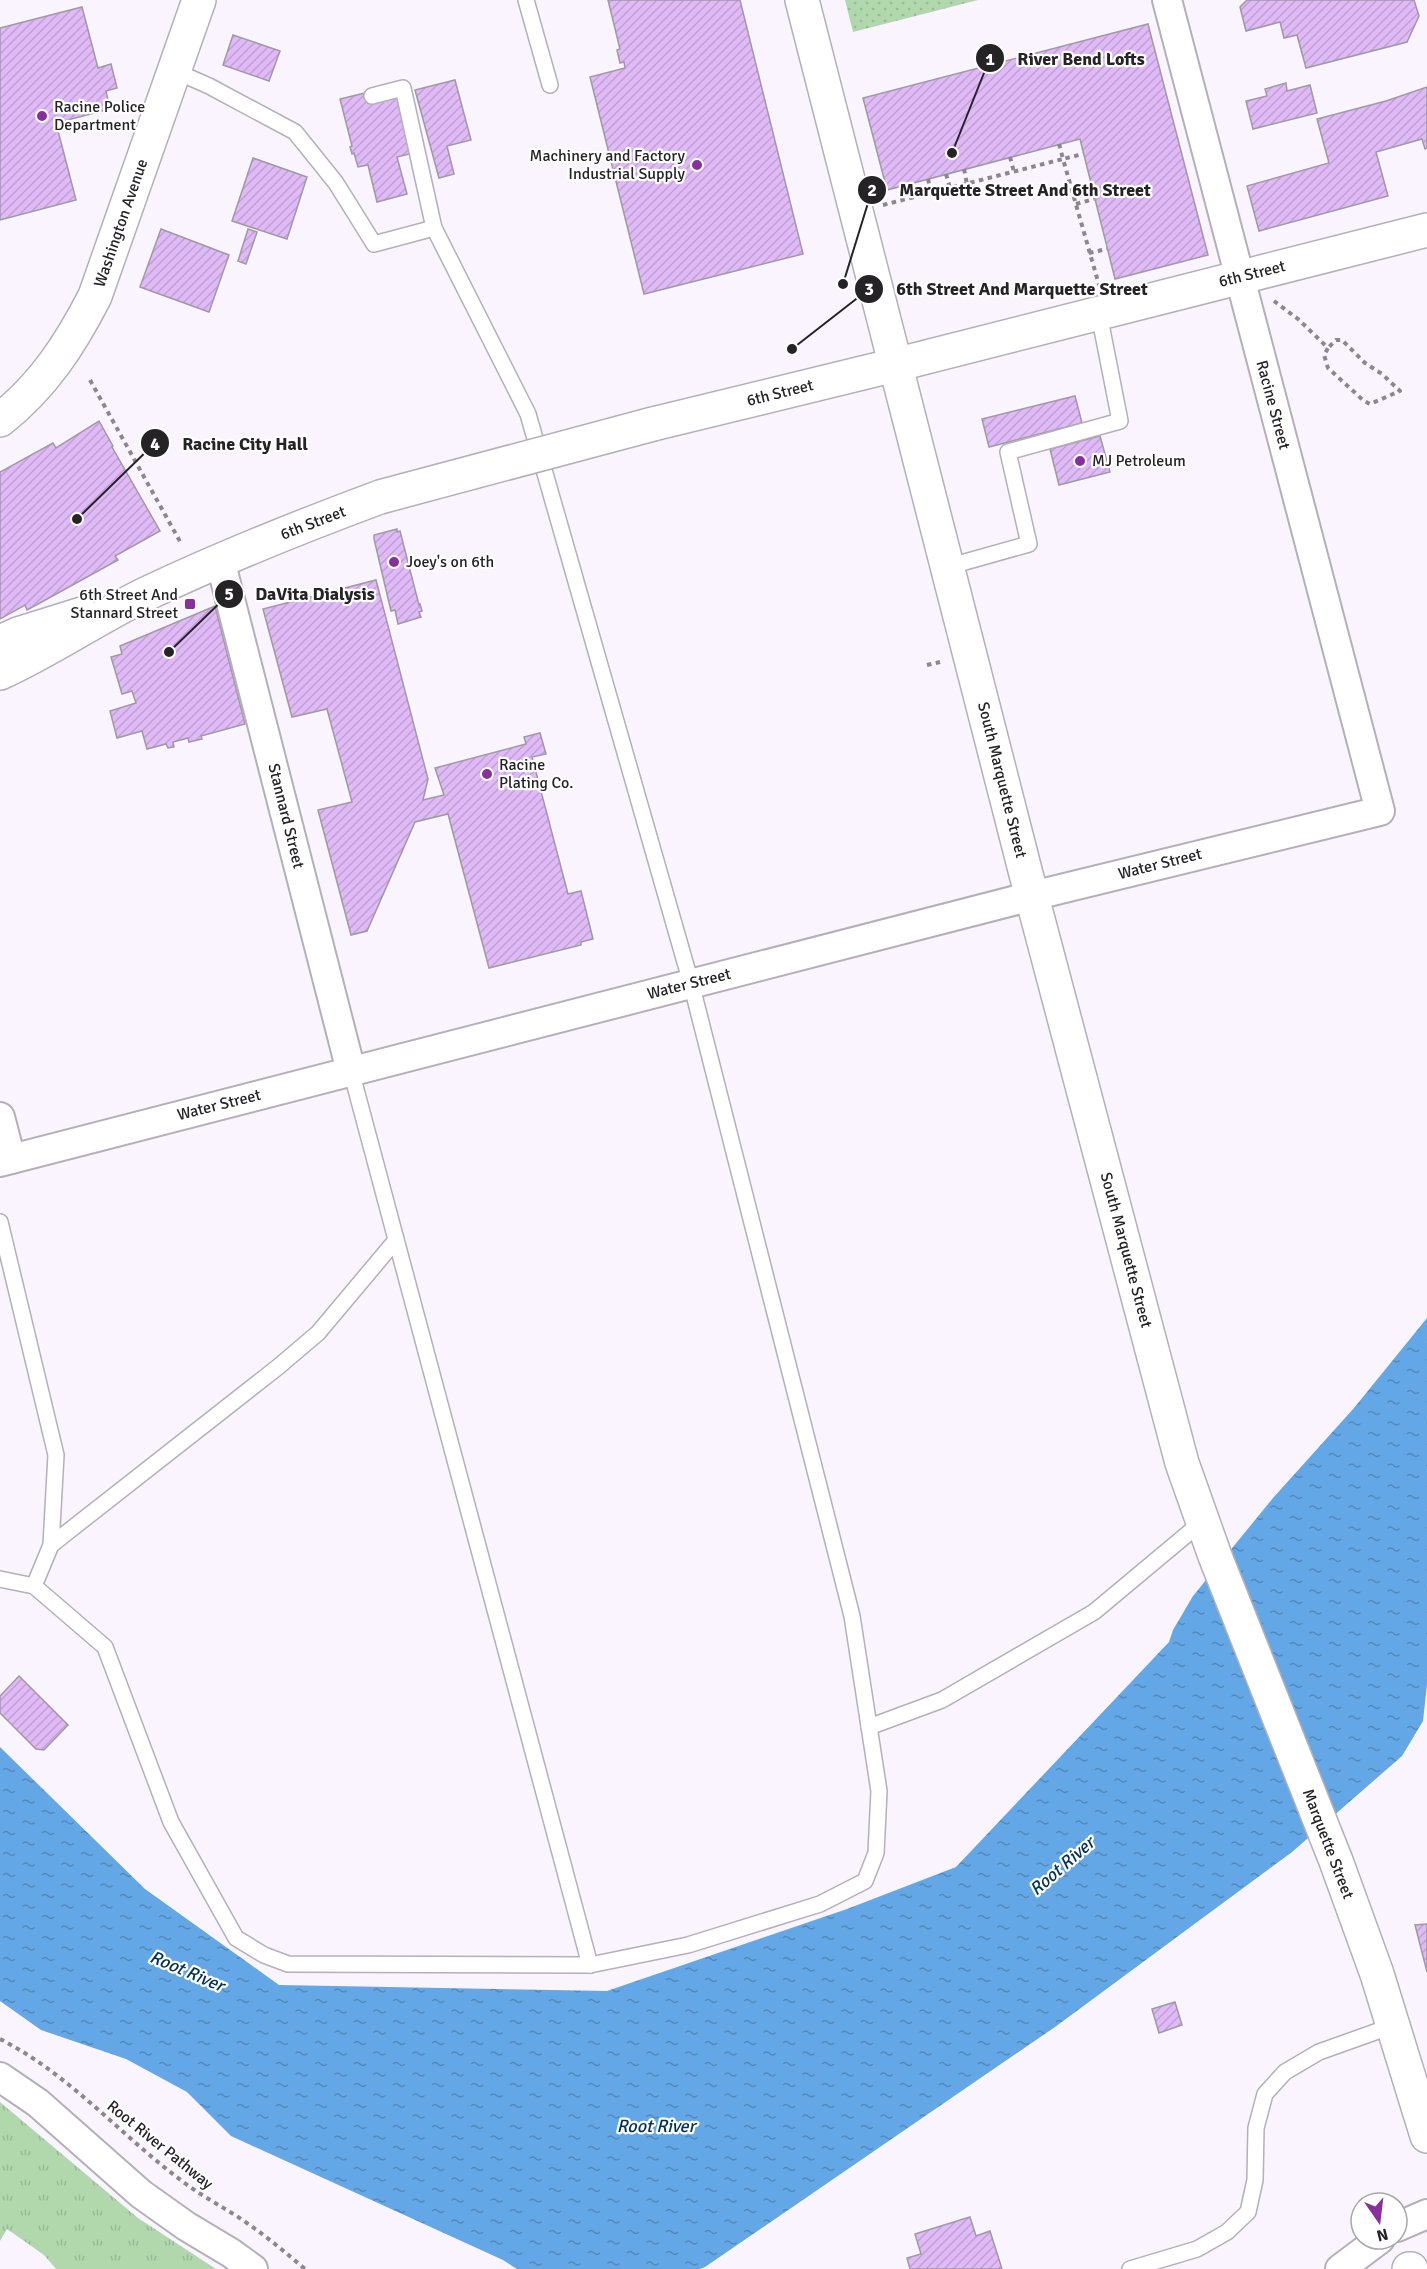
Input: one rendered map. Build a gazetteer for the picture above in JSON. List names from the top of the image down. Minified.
{"streets":{"street":["Washington Avenue","6th Street","Racine Street","South Marquette Street","Stannard Street","Water Street","Marquette Street"],"path":["Root River Pathway"]},"crossings":[["6th Street","Racine Street"],["6th Street","South Marquette Street"],["6th Street","Stannard Street"],["Racine Street","Water Street"],["South Marquette Street","Water Street"],["South Marquette Street","Marquette Street"],["Stannard Street","Water Street"]],"water":["Root River"],"places":{"other":["Racine Police Department","River Bend Lofts","Machinery and Factory Industrial Supply","Marquette Street And 6th Street","6th Street And Marquette Street","MJ Petroleum","Racine City Hall","Joey's on 6th","DaVita Dialysis","Racine Plating Co."],"transit":["6th Street And Stannard Street"]},"north":"bottom"}
